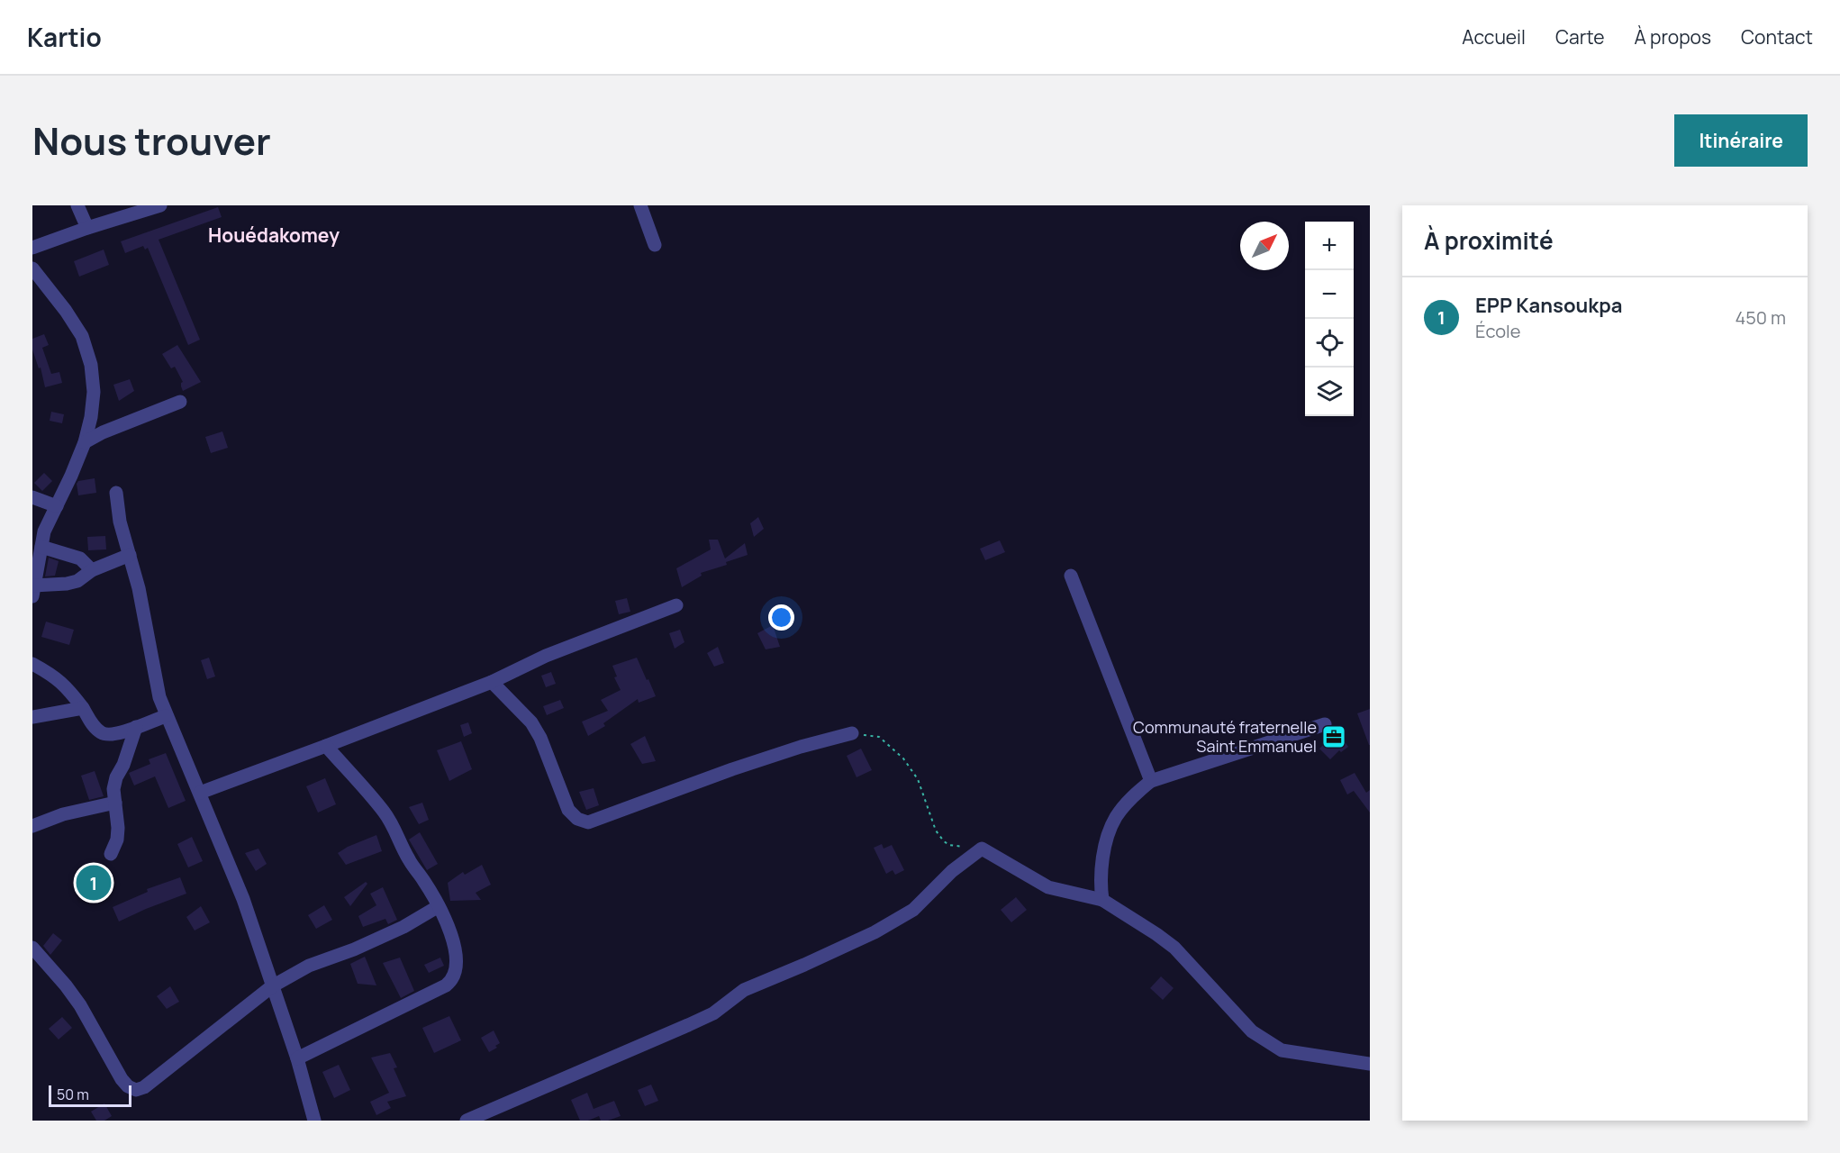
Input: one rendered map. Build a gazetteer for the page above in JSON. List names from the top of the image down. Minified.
{"districts":["Houédakomey"],"places":{"office":["Communauté fraternelle Saint Emmanuel"]},"scale_bar":"50 m","north":"top right","page":{"header":"Kartio","nav":["Accueil","Carte","À propos","Contact"],"title":"Nous trouver","buttons":"Itinéraire","heading":"À proximité","map_buttons":["+","−"],"list":[{"mark":"1","name":"EPP Kansoukpa","note":"École","value":"450 m"}],"pins":"1","scale":"50 m"}}
